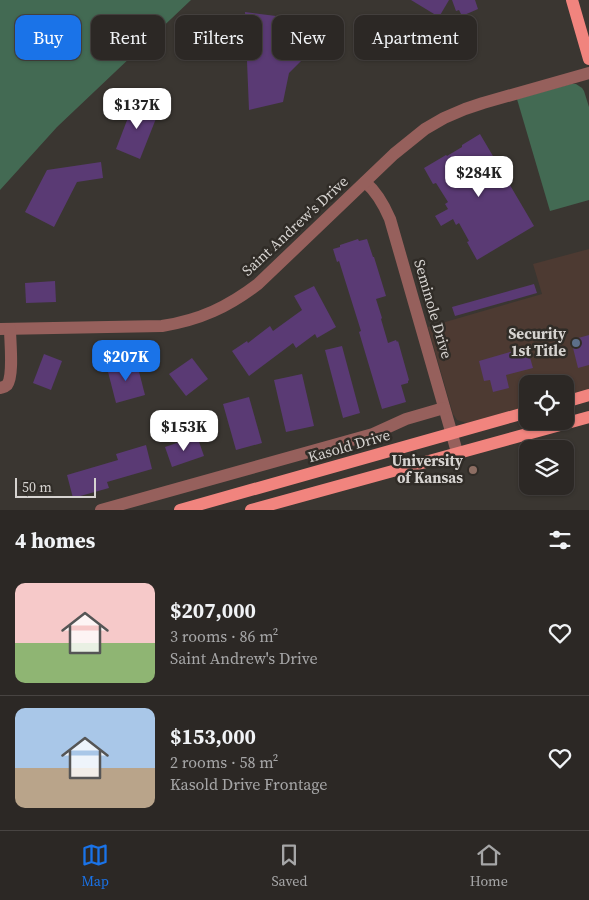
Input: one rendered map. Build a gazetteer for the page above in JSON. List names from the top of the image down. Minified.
{"streets":{"main road":["Kasold Drive"],"street":["Saint Andrew's Drive","Seminole Drive"]},"crossings":[["Saint Andrew's Drive","Seminole Drive"],["Seminole Drive","Kasold Drive"]],"places":["Security 1st Title","University of Kansas"],"scale_bar":"50 m","page":{"chip":["Buy","Rent","Filters","New","Apartment"],"price":["$137K","$284K","$207K","$153K"],"scale":"50 m","heading":"4 homes","list":[{"name":"$207,000","note":"3 rooms · 86 m² · Saint Andrew's Drive"},{"name":"$153,000","note":"2 rooms · 58 m² · Kasold Drive Frontage"}],"tabs":["Map","Saved","Home"]}}
